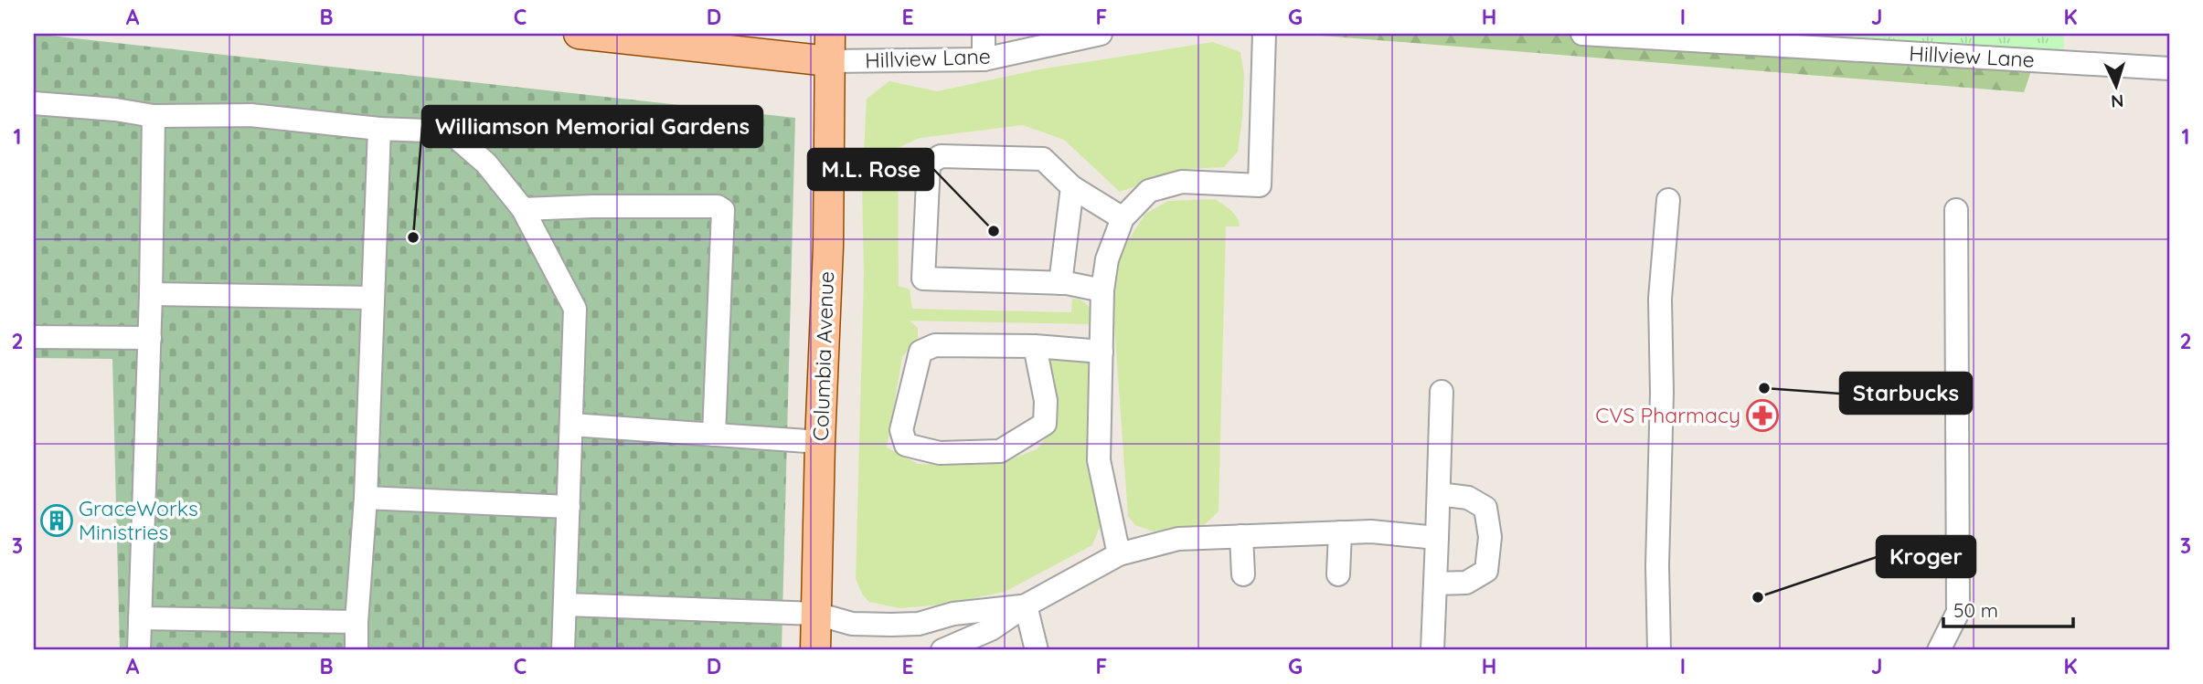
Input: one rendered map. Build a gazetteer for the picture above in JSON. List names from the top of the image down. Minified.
{"streets":{"main road":["Columbia Avenue"],"street":["Hillview Lane"]},"crossings":[["Hillview Lane","Columbia Avenue"]],"places":{"other":["M.L. Rose","Williamson Memorial Gardens","Starbucks","Kroger"],"pharmacy":["CVS Pharmacy"],"building":["GraceWorks Ministries"]},"scale_bar":"50 m","north":"bottom","grid":{"columns":["A","B","C","D","E","F","G","H","I","J","K"],"rows":["1","2","3"]}}
